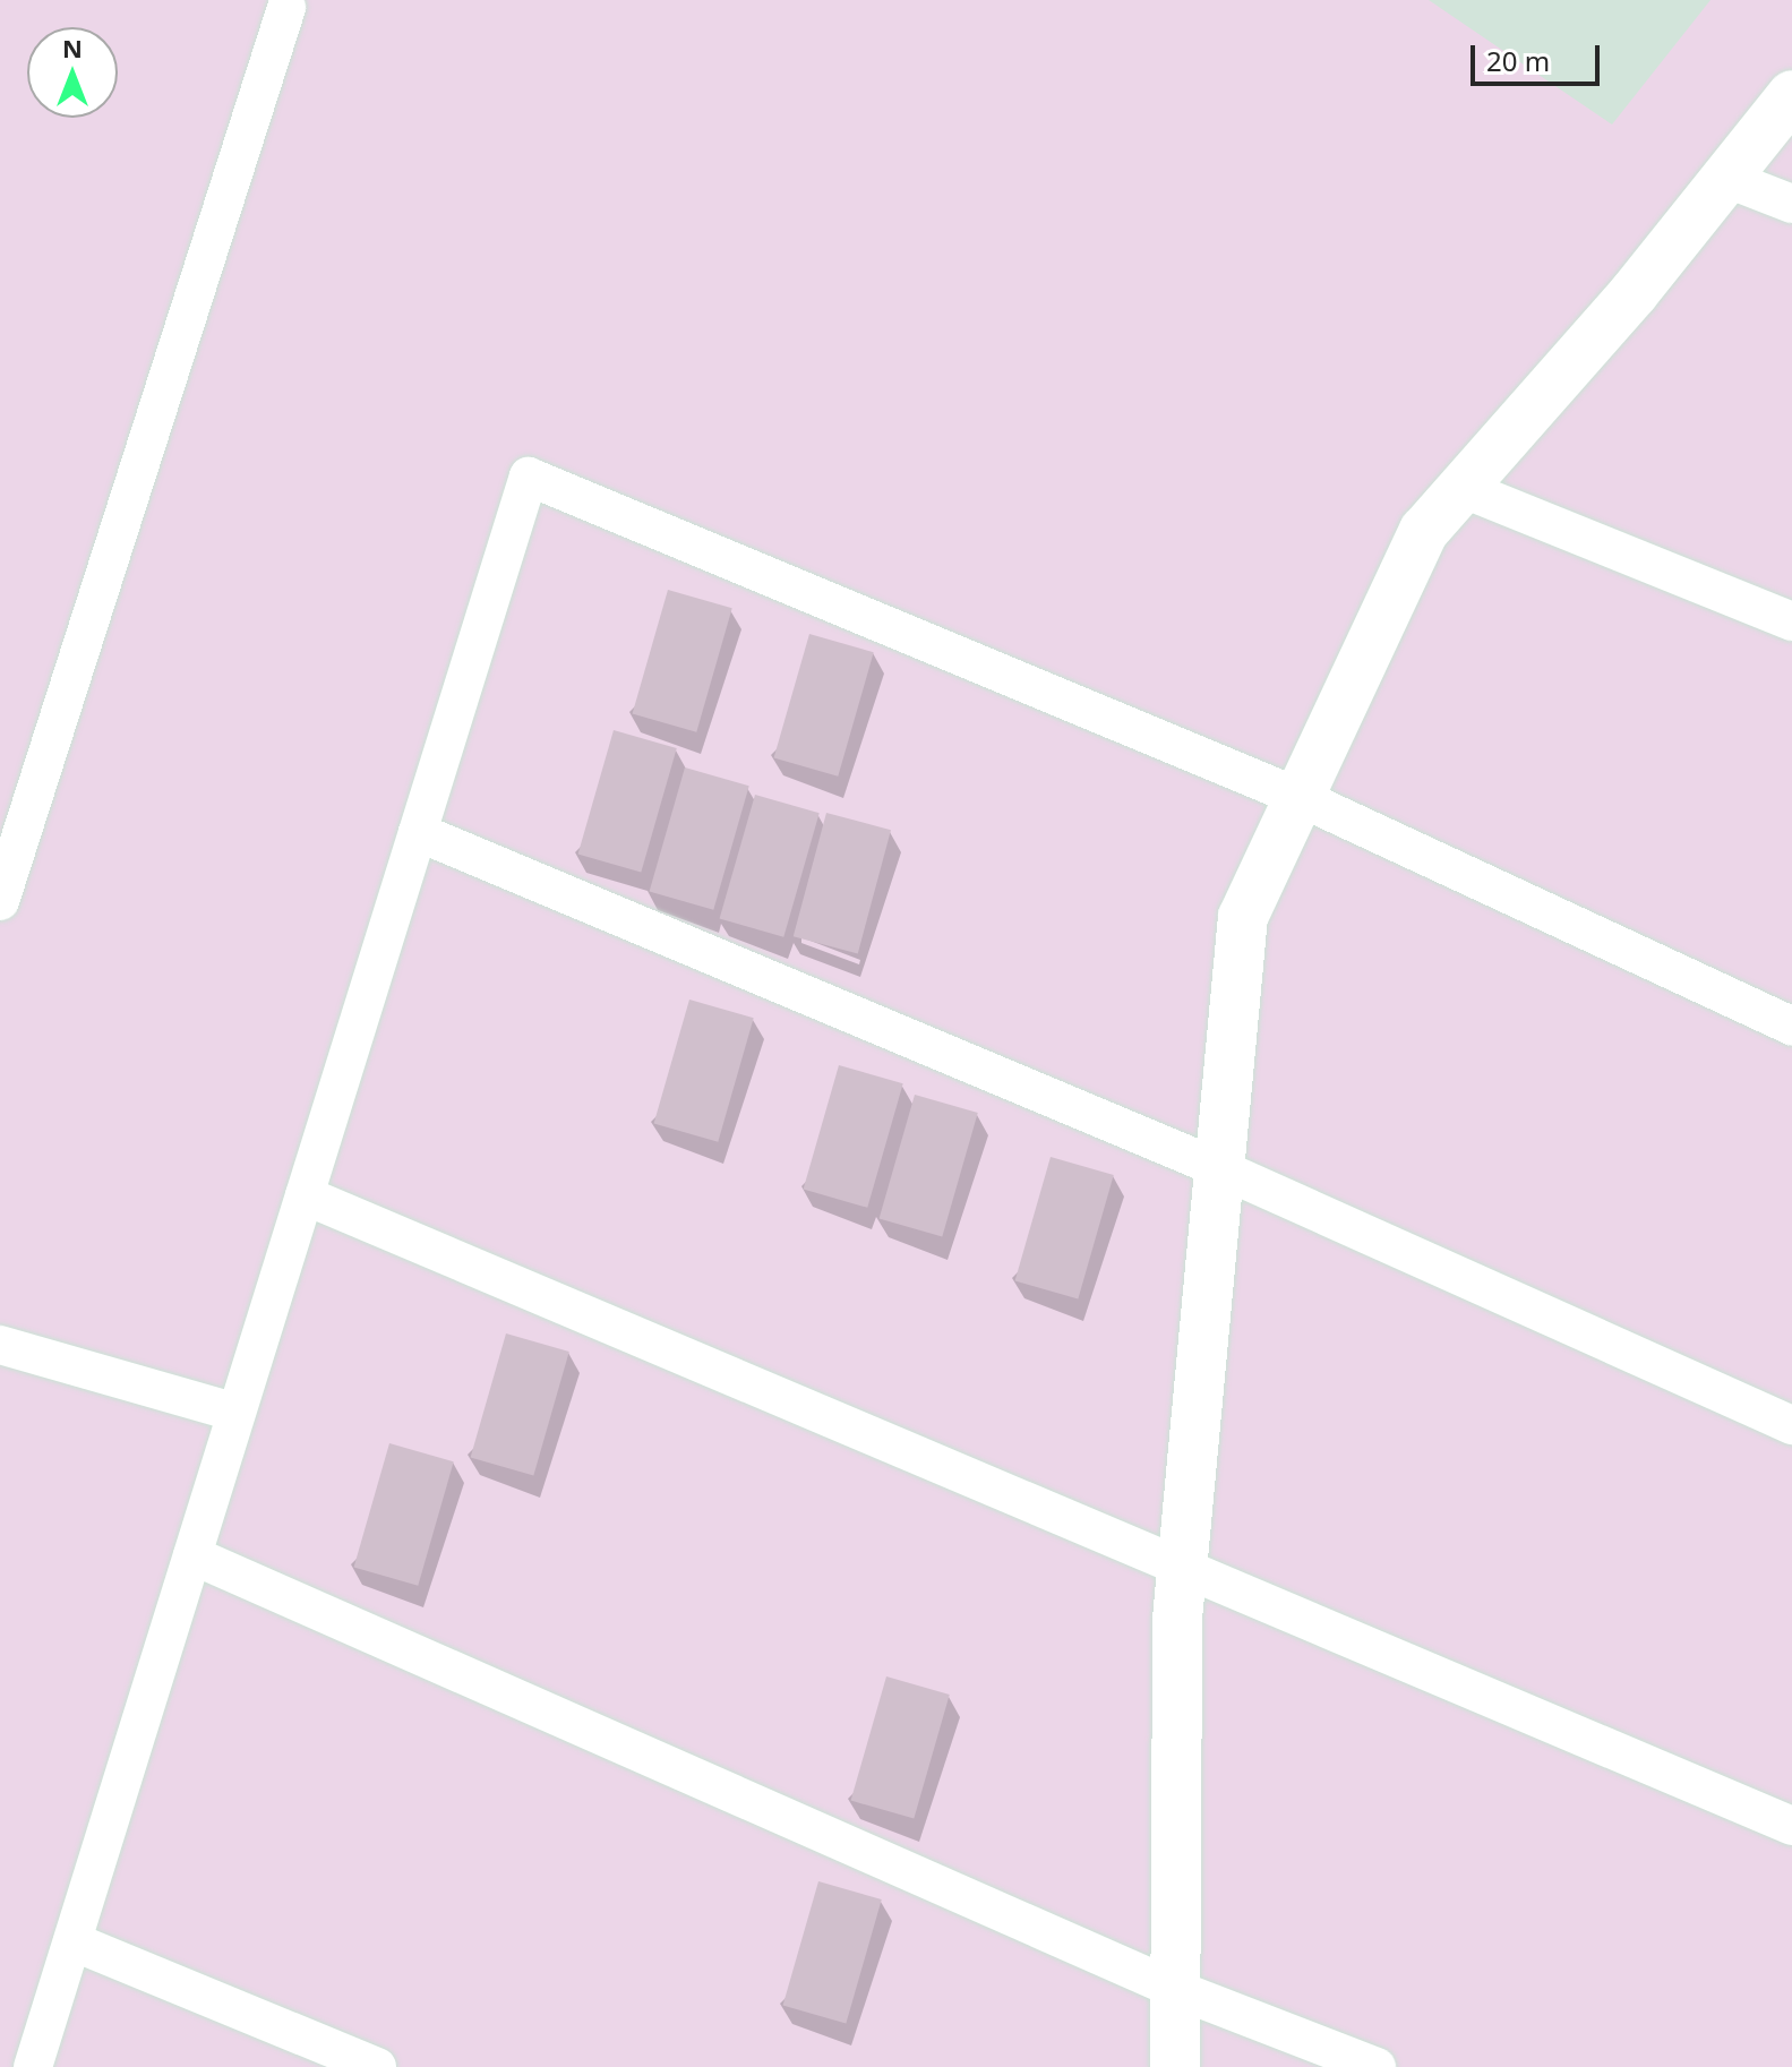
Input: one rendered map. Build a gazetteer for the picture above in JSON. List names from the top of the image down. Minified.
{"scale_bar":"20 m","north":"top"}
